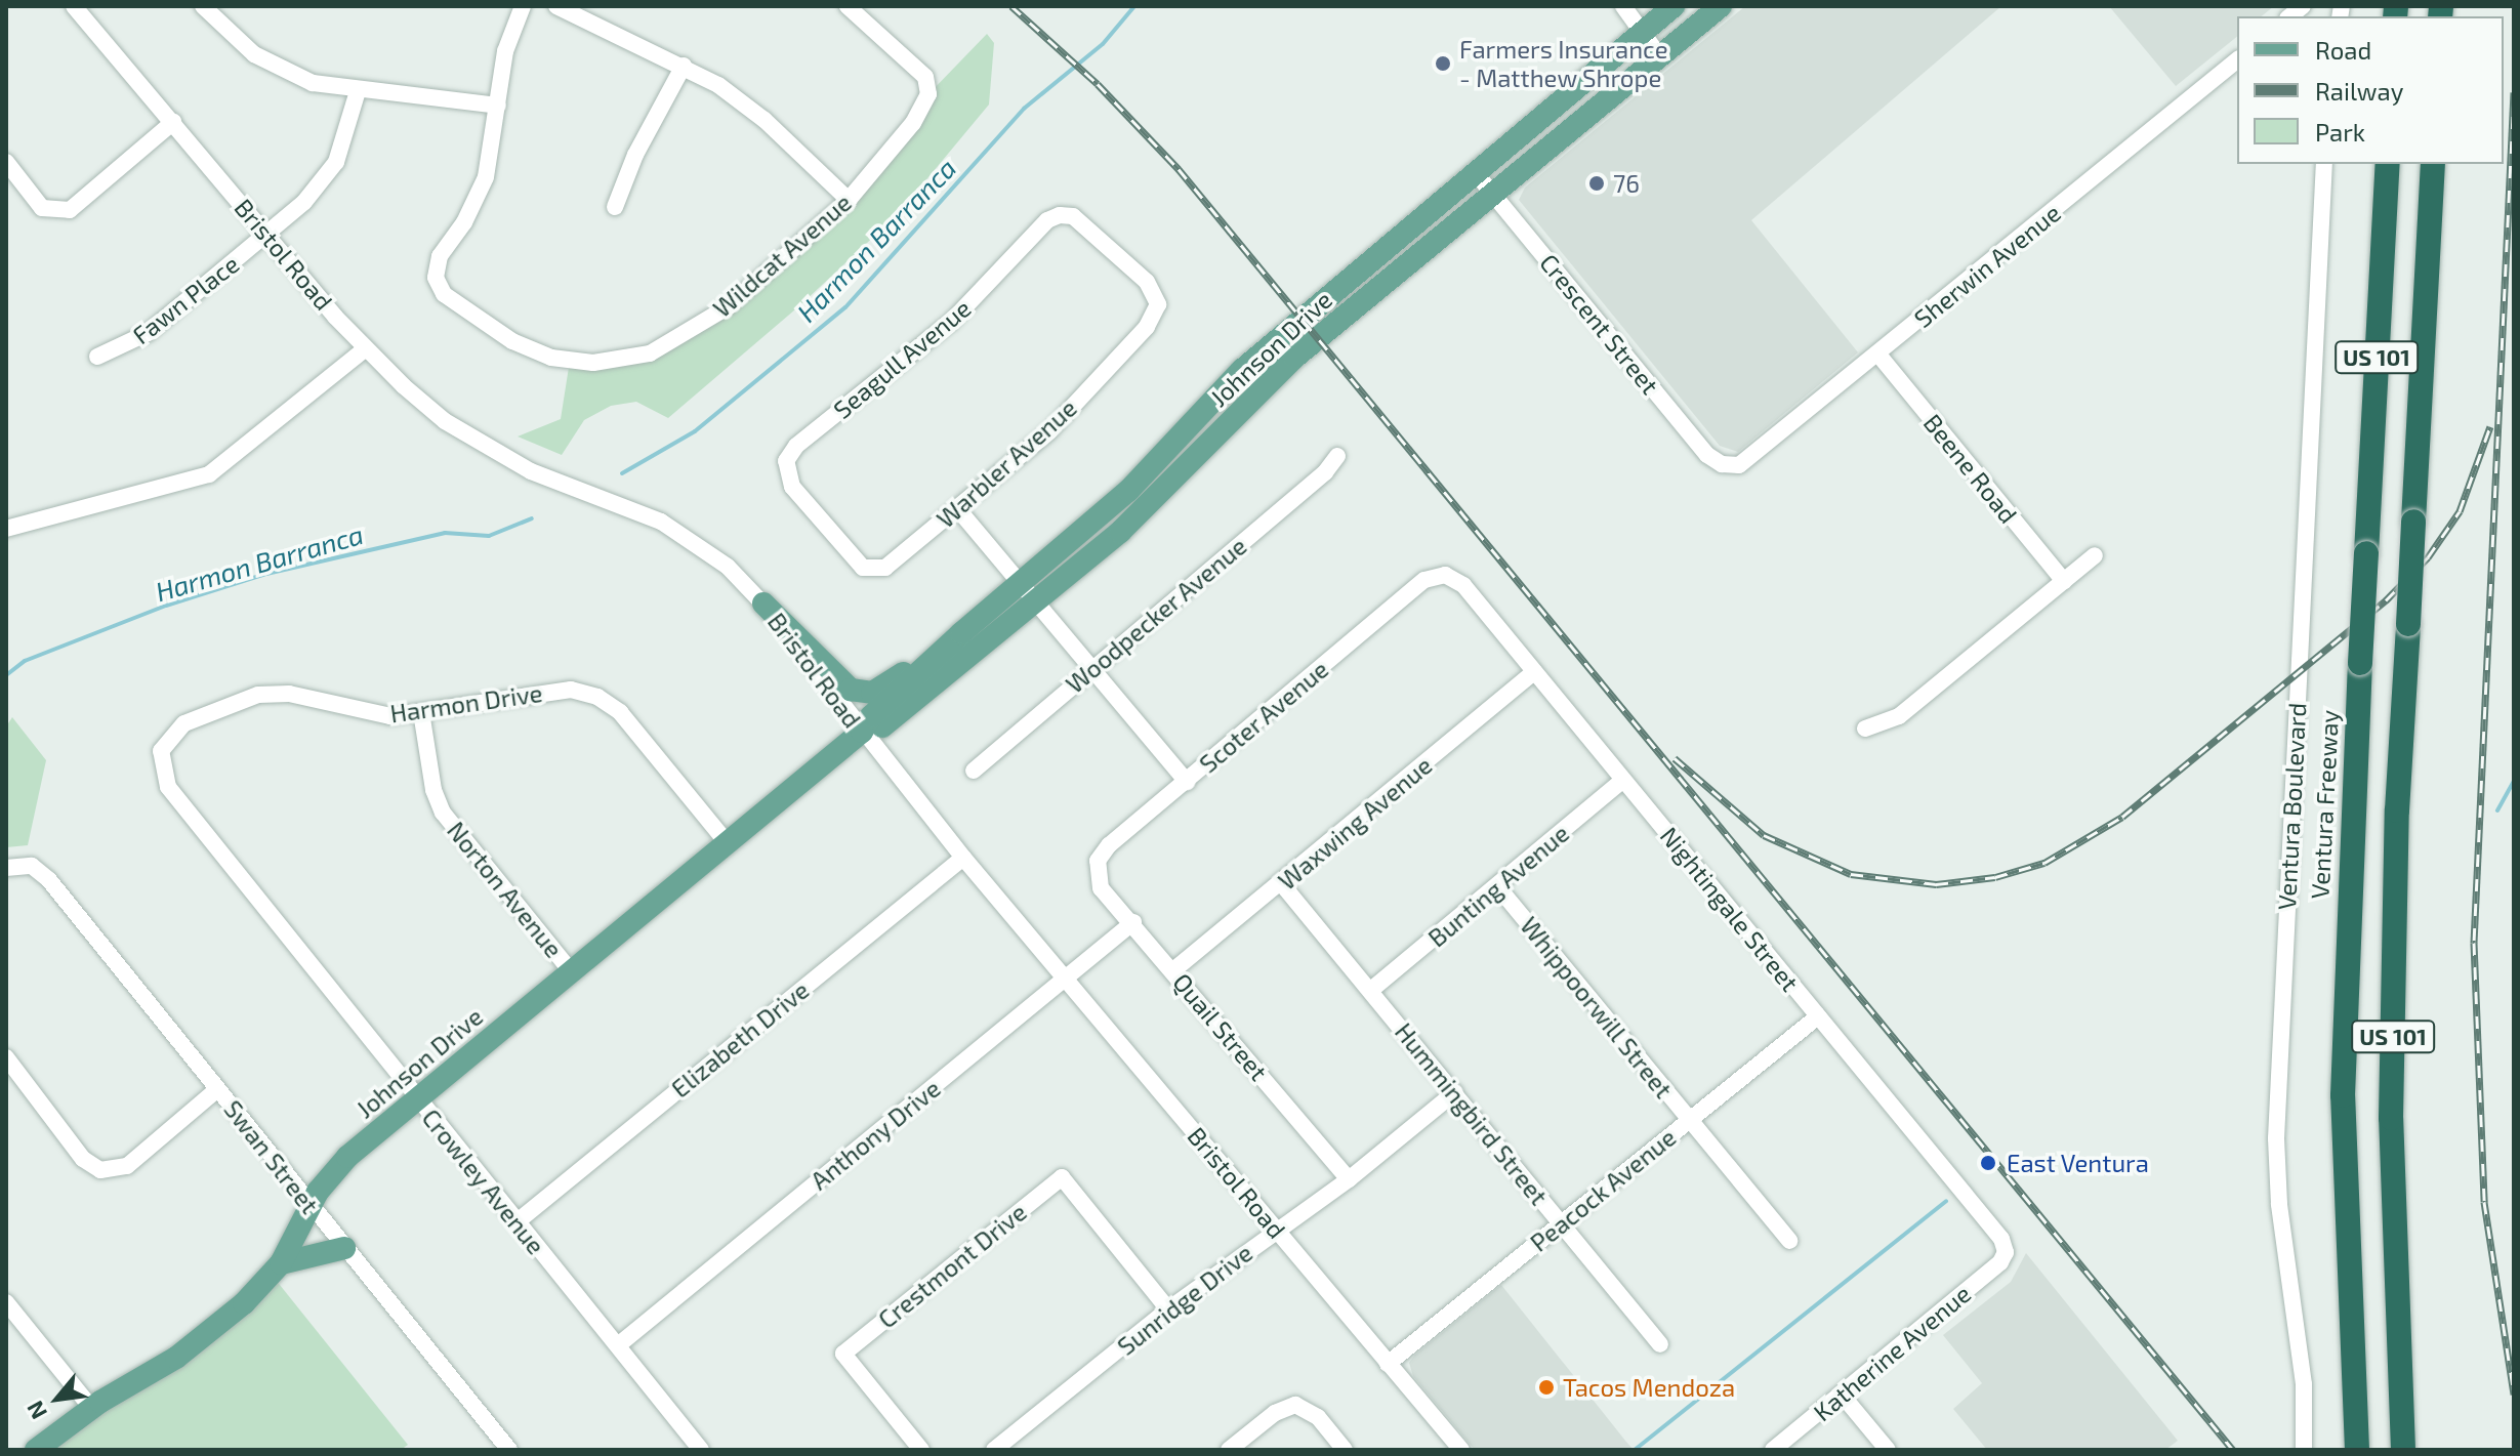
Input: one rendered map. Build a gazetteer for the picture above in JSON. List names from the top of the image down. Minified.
{"streets":{"highway":["US 101","Ventura Freeway"],"main road":["Johnson Drive"],"street":["Bristol Road","Wildcat Avenue","Sherwin Avenue","Fawn Place","Crescent Street","Seagull Avenue","Warbler Avenue","Beene Road","Woodpecker Avenue","Harmon Drive","Scoter Avenue","Ventura Boulevard","Waxwing Avenue","Bunting Avenue","Norton Avenue","Nightingale Street","Whippoorwill Street","Quail Street","Elizabeth Drive","Hummingbird Street","Anthony Drive","Swan Street","Crowley Avenue","Peacock Avenue","Crestmont Drive","Sunridge Drive","Katherine Avenue"]},"crossings":[["Bristol Road","Fawn Place"],["Bristol Road","Johnson Drive"],["Bristol Road","Elizabeth Drive"],["Bristol Road","Anthony Drive"],["Bristol Road","Peacock Avenue"],["Bristol Road","Sunridge Drive"],["Sherwin Avenue","Crescent Street"],["Sherwin Avenue","Beene Road"],["Crescent Street","Johnson Drive"],["Johnson Drive","Harmon Drive"],["Johnson Drive","Norton Avenue"],["Johnson Drive","Swan Street"],["Johnson Drive","Crowley Avenue"],["Seagull Avenue","Warbler Avenue"],["Harmon Drive","Norton Avenue"],["Harmon Drive","Crowley Avenue"],["Scoter Avenue","Nightingale Street"],["Scoter Avenue","Quail Street"],["Waxwing Avenue","Nightingale Street"],["Waxwing Avenue","Quail Street"],["Waxwing Avenue","Hummingbird Street"],["Bunting Avenue","Nightingale Street"],["Bunting Avenue","Whippoorwill Street"],["Bunting Avenue","Hummingbird Street"],["Nightingale Street","Peacock Avenue"],["Nightingale Street","Katherine Avenue"],["Whippoorwill Street","Peacock Avenue"],["Quail Street","Anthony Drive"],["Quail Street","Sunridge Drive"],["Elizabeth Drive","Crowley Avenue"],["Hummingbird Street","Peacock Avenue"],["Hummingbird Street","Sunridge Drive"],["Anthony Drive","Crowley Avenue"],["Crestmont Drive","Sunridge Drive"]],"water":["Harmon Barranca"],"places":["Farmers Insurance - Matthew Shrope","76","East Ventura","Tacos Mendoza"],"legend":["Road","Railway","Park"],"north":"bottom left"}
